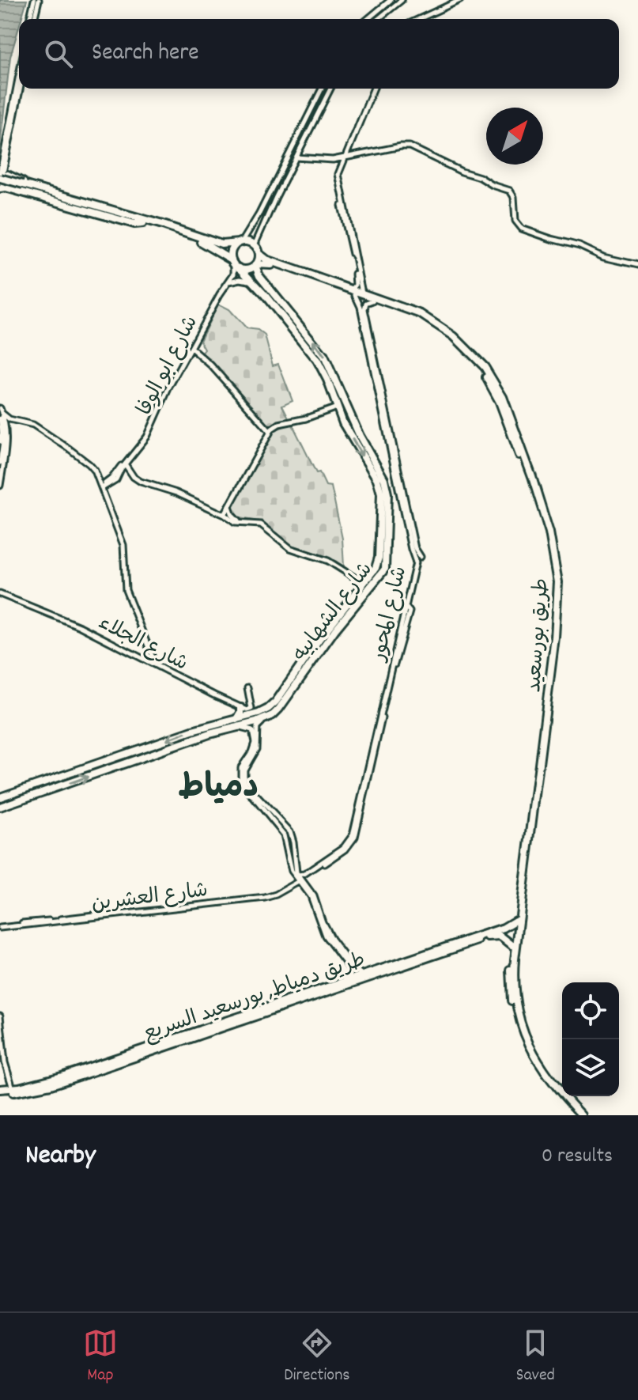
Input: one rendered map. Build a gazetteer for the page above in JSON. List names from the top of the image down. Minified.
{"streets":{"highway":["شارع الشهابيه","طريق بورسعيد","طريق دمياط, بورسعيد السريع"],"street":["شارع ابو الوفا","شارع المحور","شارع الجلاء","شارع العشرين"]},"crossings":[["شارع ابو الوفا","شارع الشهابيه"],["شارع ابو الوفا","طريق بورسعيد"],["شارع الشهابيه","طريق بورسعيد"],["شارع المحور","طريق بورسعيد"],["شارع المحور","شارع العشرين"],["طريق بورسعيد","طريق دمياط, بورسعيد السريع"]],"districts":["دمياط"],"north":"top right","page":{"search":"Search here","heading":["Nearby","0 results"],"nav":["Map","Directions","Saved"]}}
